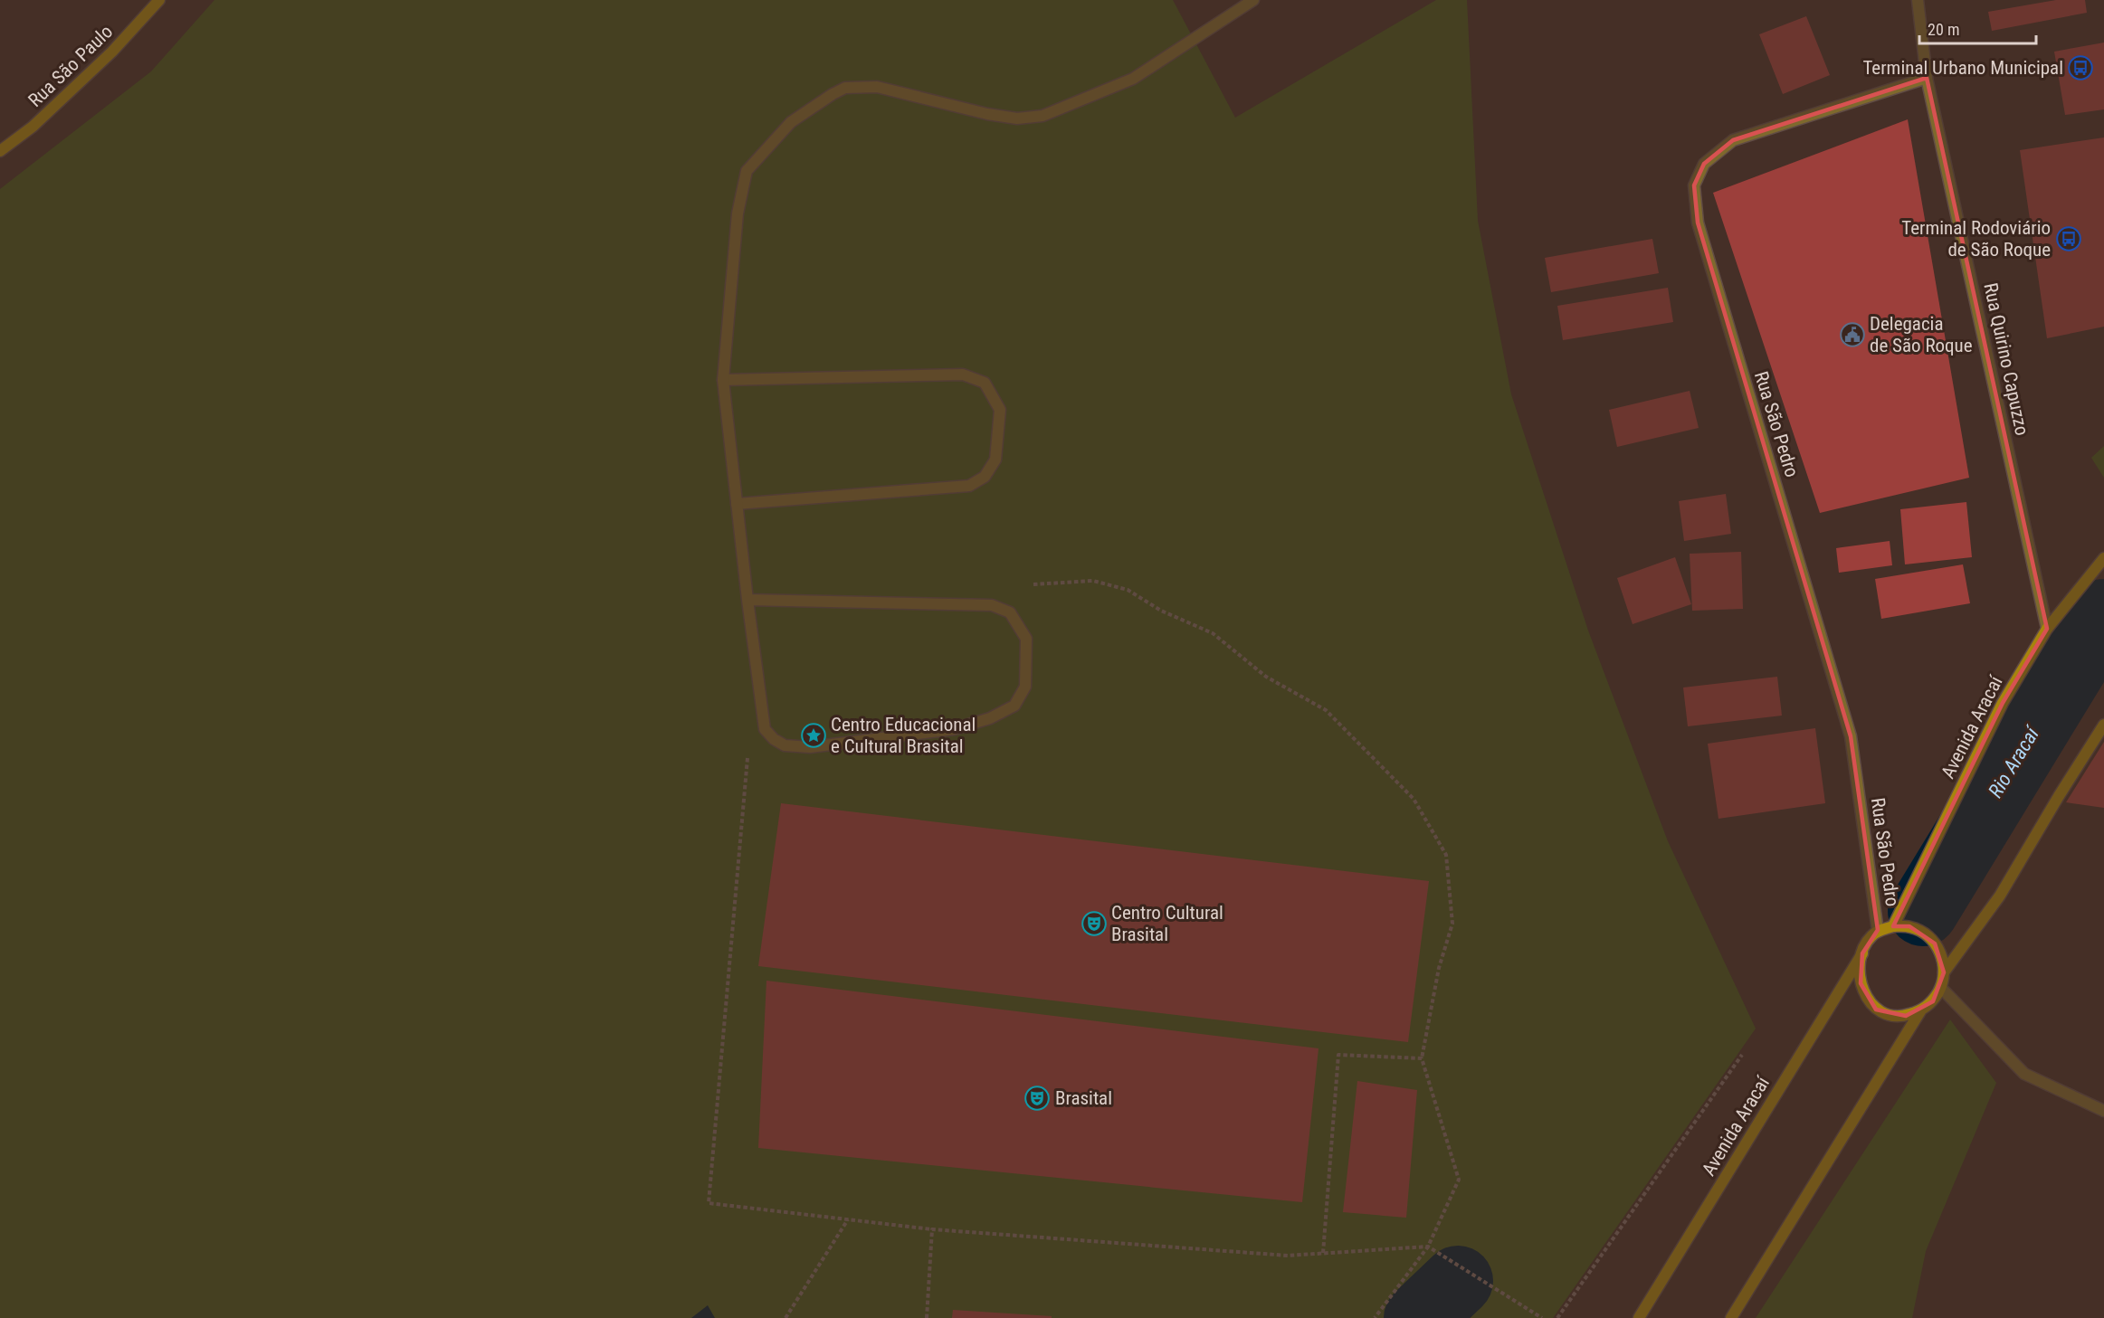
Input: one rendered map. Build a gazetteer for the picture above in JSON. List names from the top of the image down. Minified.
{"streets":{"main road":["Rua São Paulo","Avenida Aracaí"],"street":["Rua Quirino Capuzzo","Rua São Pedro"]},"crossings":[["Rua Quirino Capuzzo","Rua São Pedro"],["Rua Quirino Capuzzo","Avenida Aracaí"],["Rua São Pedro","Avenida Aracaí"]],"water":["Rio Aracaí"],"places":{"bus stop":["Terminal Urbano Municipal","Terminal Rodoviário de São Roque"],"public building":["Delegacia de São Roque"],"place":["Centro Educacional e Cultural Brasital"],"theatre":["Centro Cultural Brasital","Brasital"]},"scale_bar":"20 m"}
